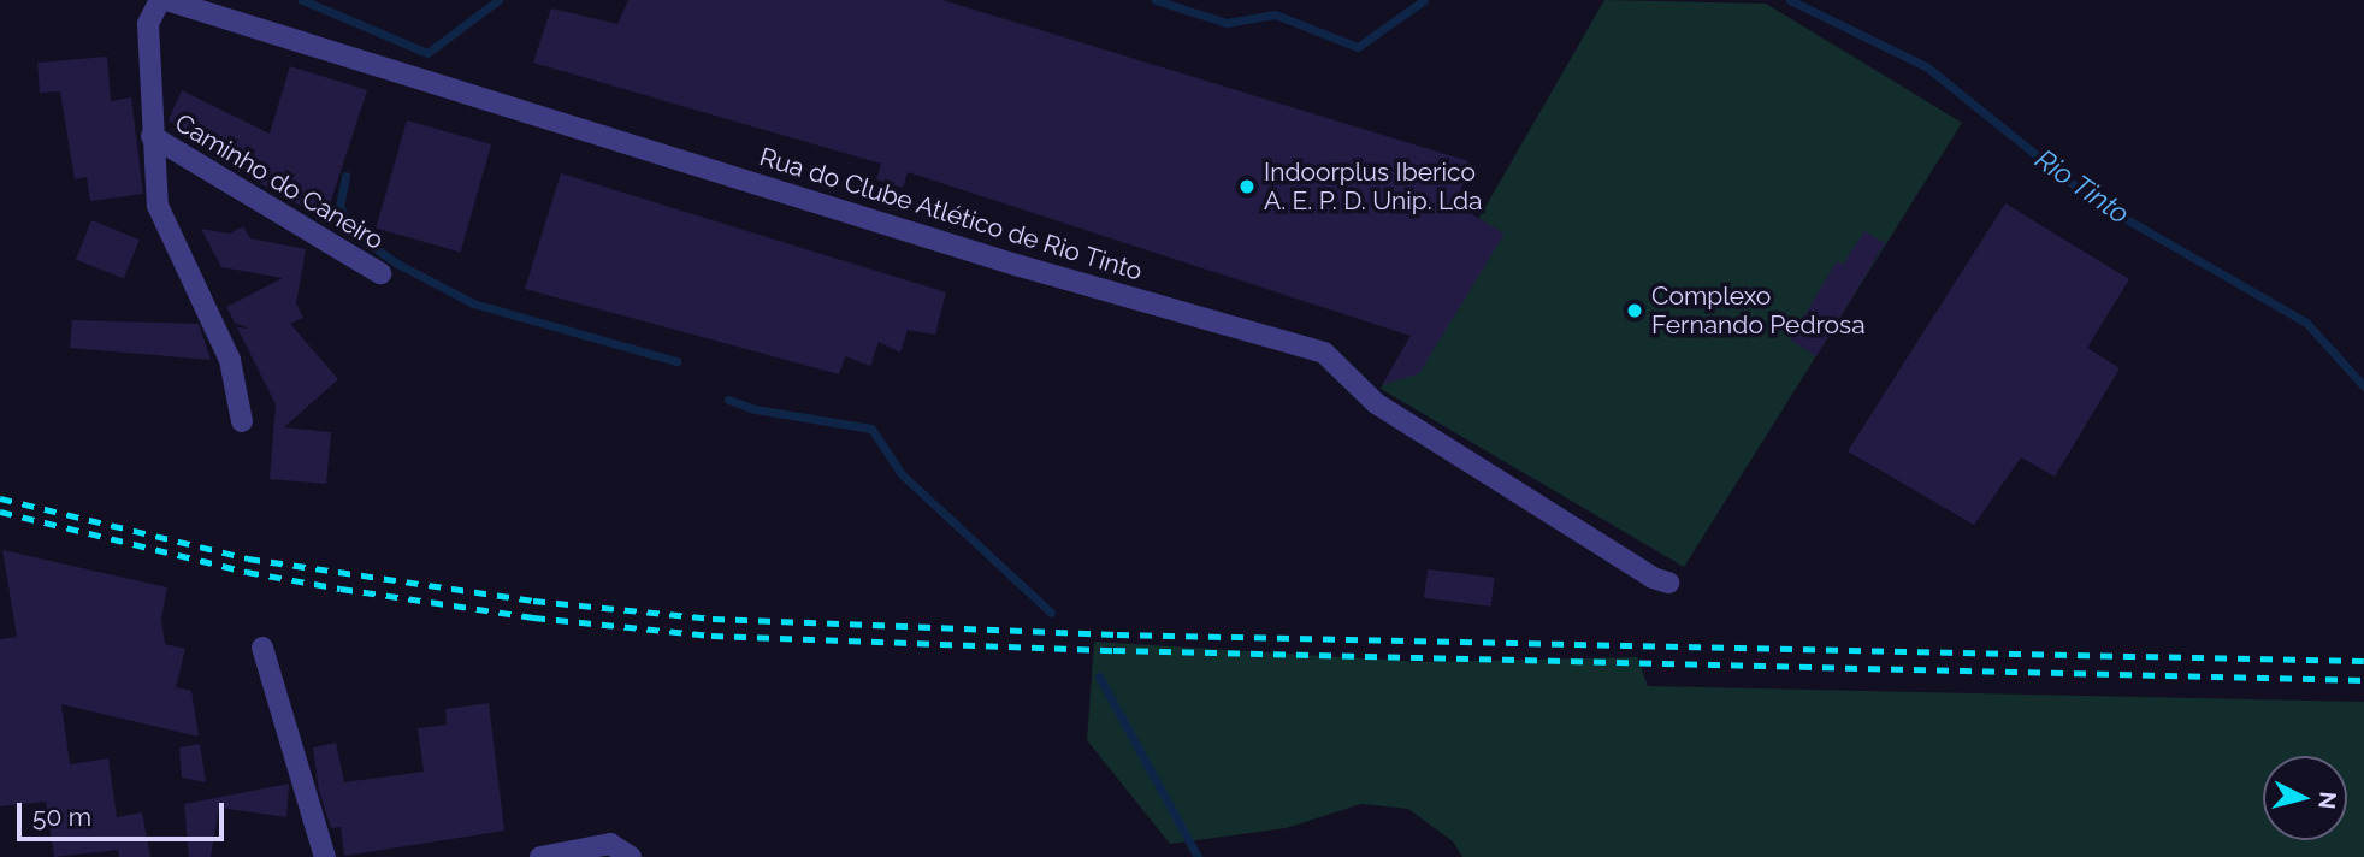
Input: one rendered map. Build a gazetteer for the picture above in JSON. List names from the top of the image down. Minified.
{"streets":{"street":["Caminho do Caneiro","Rua do Clube Atlético de Rio Tinto"]},"water":["Rio Tinto"],"places":["Indoorplus Iberico A. E. P. D. Unip. Lda","Complexo Fernando Pedrosa"],"scale_bar":"50 m","north":"right"}
